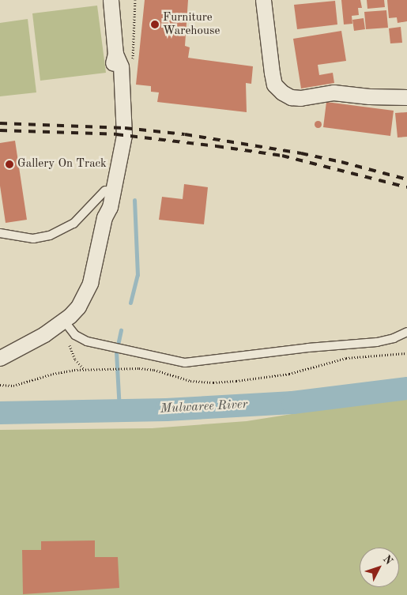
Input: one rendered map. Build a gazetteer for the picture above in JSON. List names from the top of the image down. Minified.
{"water":["Mulwaree River"],"places":["Furniture Warehouse","Gallery On Track"],"north":"top right"}
